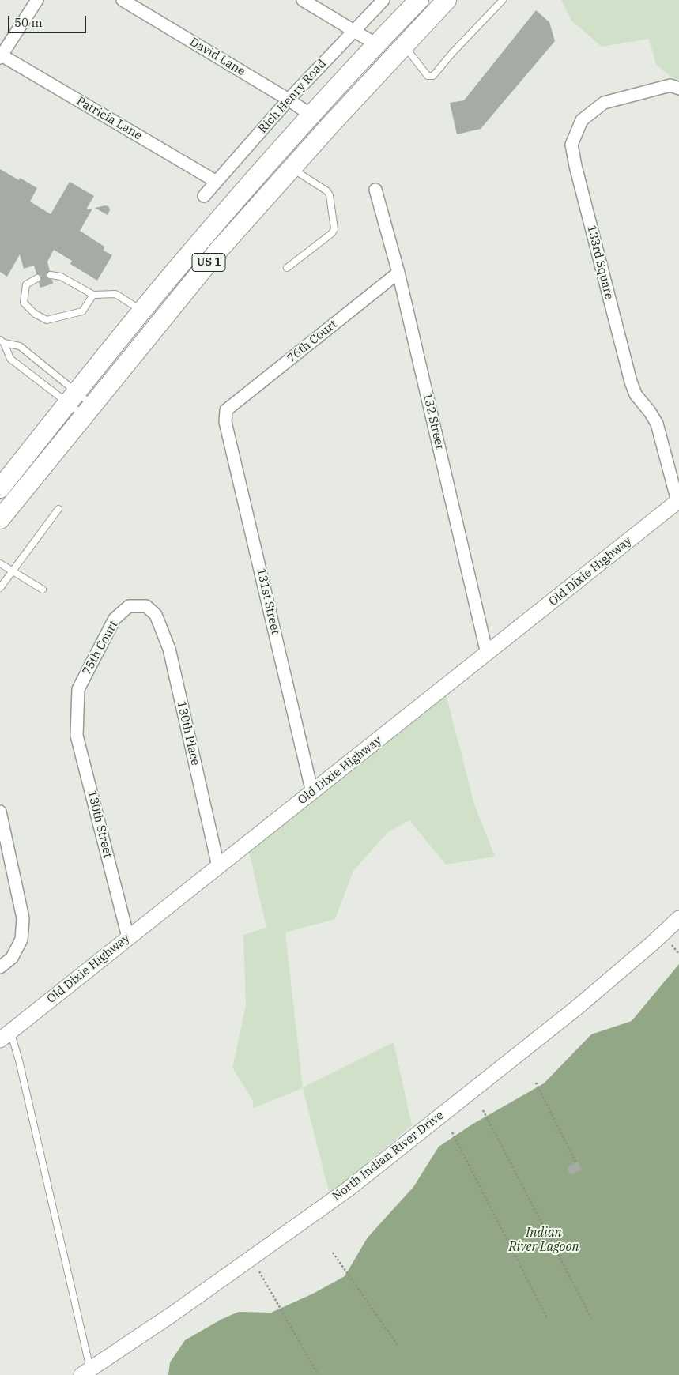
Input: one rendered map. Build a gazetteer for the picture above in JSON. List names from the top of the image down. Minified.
{"streets":{"main road":["US 1"],"street":["David Lane","Rich Henry Road","Patricia Lane","133rd Square","76th Court","132 Street","Old Dixie Highway","131st Street","75th Court","130th Place","130th Street","North Indian River Drive"]},"crossings":[["David Lane","Rich Henry Road"],["David Lane","US 1"],["Rich Henry Road","Patricia Lane"],["133rd Square","Old Dixie Highway"],["76th Court","132 Street"],["76th Court","131st Street"],["132 Street","Old Dixie Highway"],["Old Dixie Highway","131st Street"],["Old Dixie Highway","130th Place"],["Old Dixie Highway","130th Street"],["75th Court","130th Place"],["75th Court","130th Street"]],"water":["Indian River Lagoon"],"scale_bar":"50 m"}
